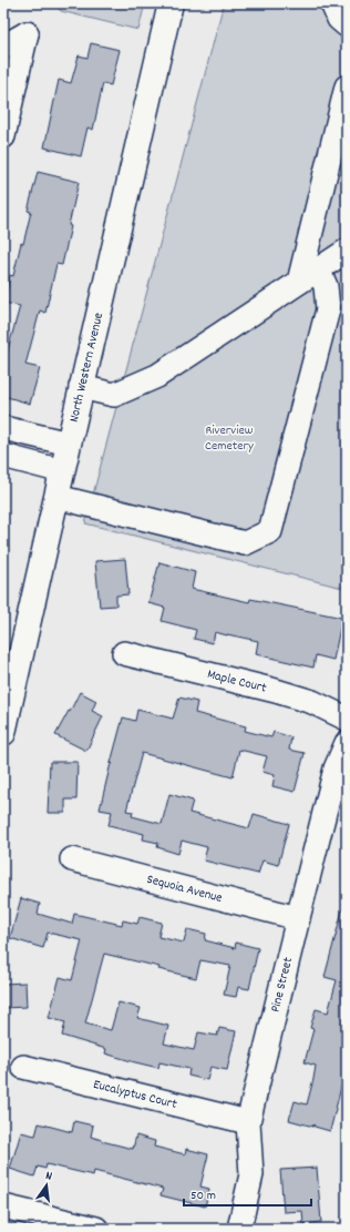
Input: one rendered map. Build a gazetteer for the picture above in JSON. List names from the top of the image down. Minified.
{"streets":{"main road":["North Western Avenue"],"street":["Maple Court","Sequoia Avenue","Pine Street","Eucalyptus Court"]},"crossings":[["Sequoia Avenue","Pine Street"],["Pine Street","Eucalyptus Court"]],"parks":["Riverview Cemetery"],"scale_bar":"50 m","north":"top"}
